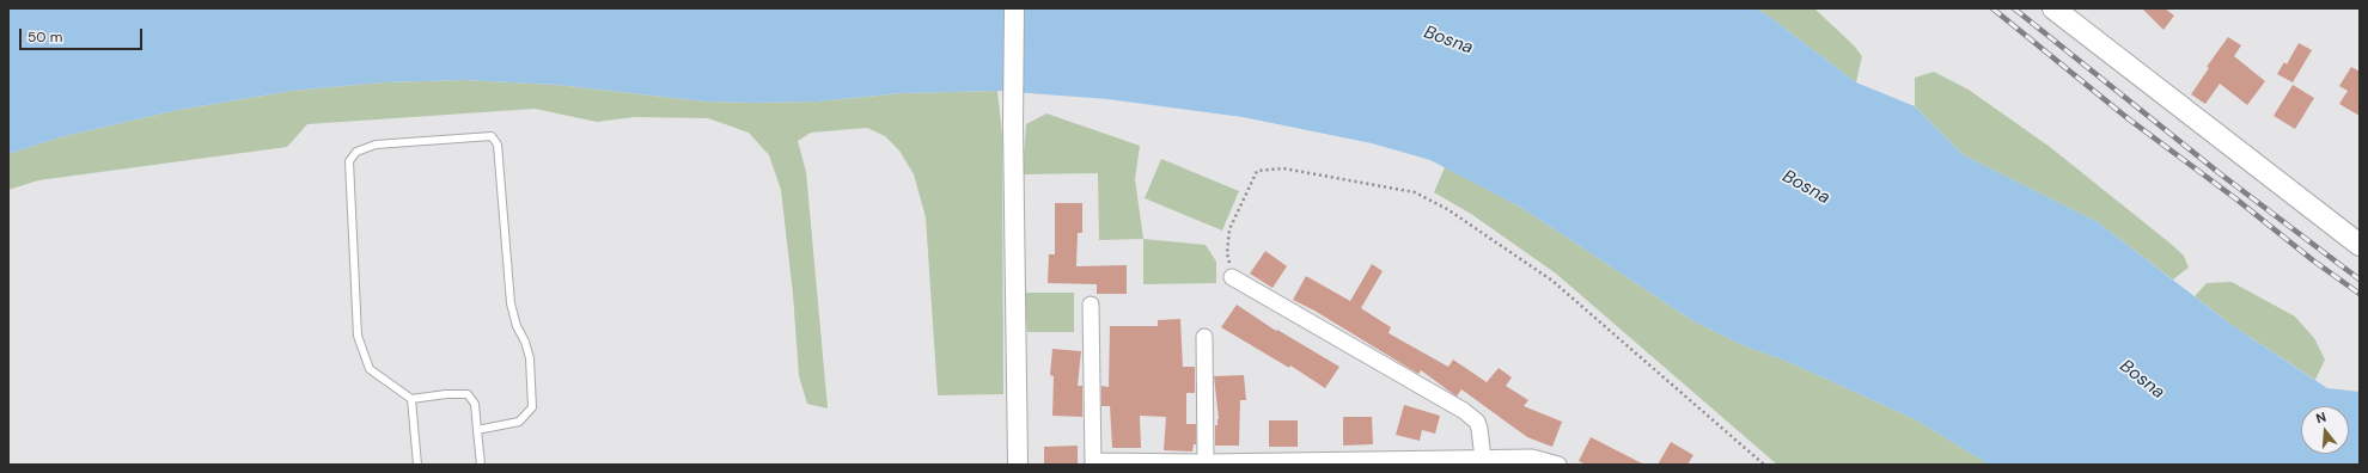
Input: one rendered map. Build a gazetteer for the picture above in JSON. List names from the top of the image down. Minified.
{"water":["Bosna"],"scale_bar":"50 m","north":"top"}
